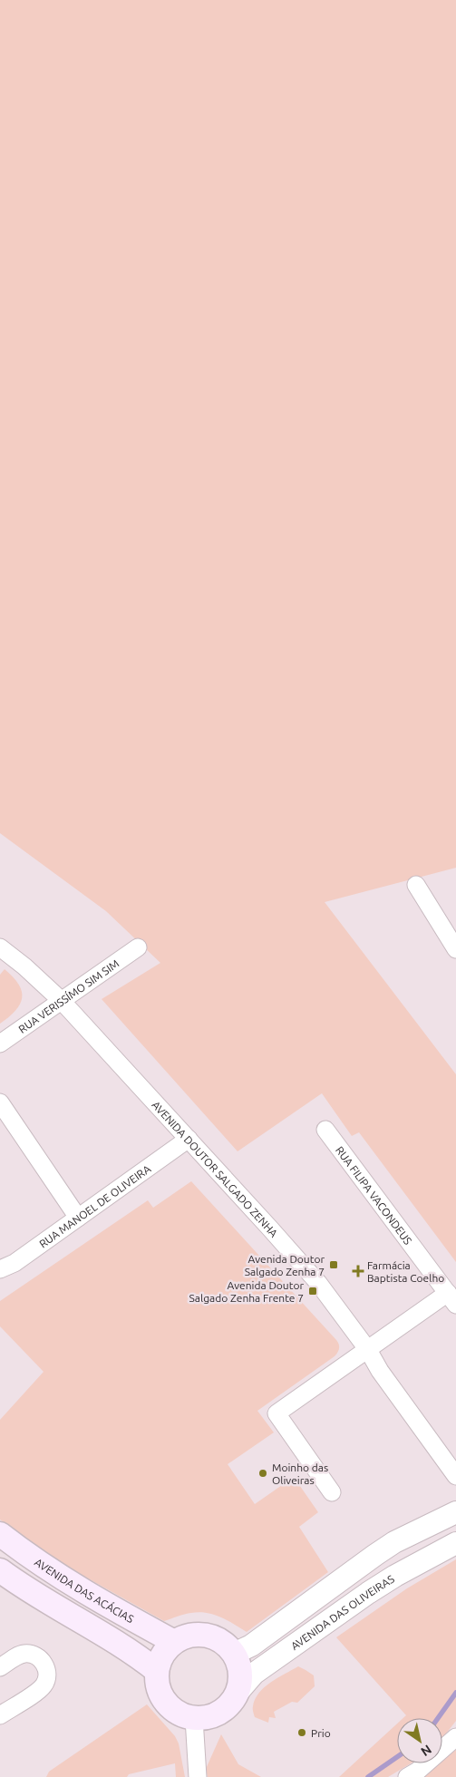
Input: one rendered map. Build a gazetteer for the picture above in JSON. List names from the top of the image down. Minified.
{"streets":{"main road":["AVENIDA DAS ACÁCIAS"],"street":["RUA VERISSÍMO SIM SIM","AVENIDA DOUTOR SALGADO ZENHA","RUA FILIPA VACONDEUS","RUA MANOEL DE OLIVEIRA","AVENIDA DAS OLIVEIRAS"]},"crossings":[["RUA VERISSÍMO SIM SIM","AVENIDA DOUTOR SALGADO ZENHA"],["AVENIDA DOUTOR SALGADO ZENHA","RUA MANOEL DE OLIVEIRA"],["AVENIDA DAS ACÁCIAS","AVENIDA DAS OLIVEIRAS"]],"places":{"transit":["Avenida Doutor Salgado Zenha 7","Avenida Doutor Salgado Zenha Frente 7"],"health":["Farmácia Baptista Coelho"],"other":["Moinho das Oliveiras","Prio"]},"north":"bottom right"}
